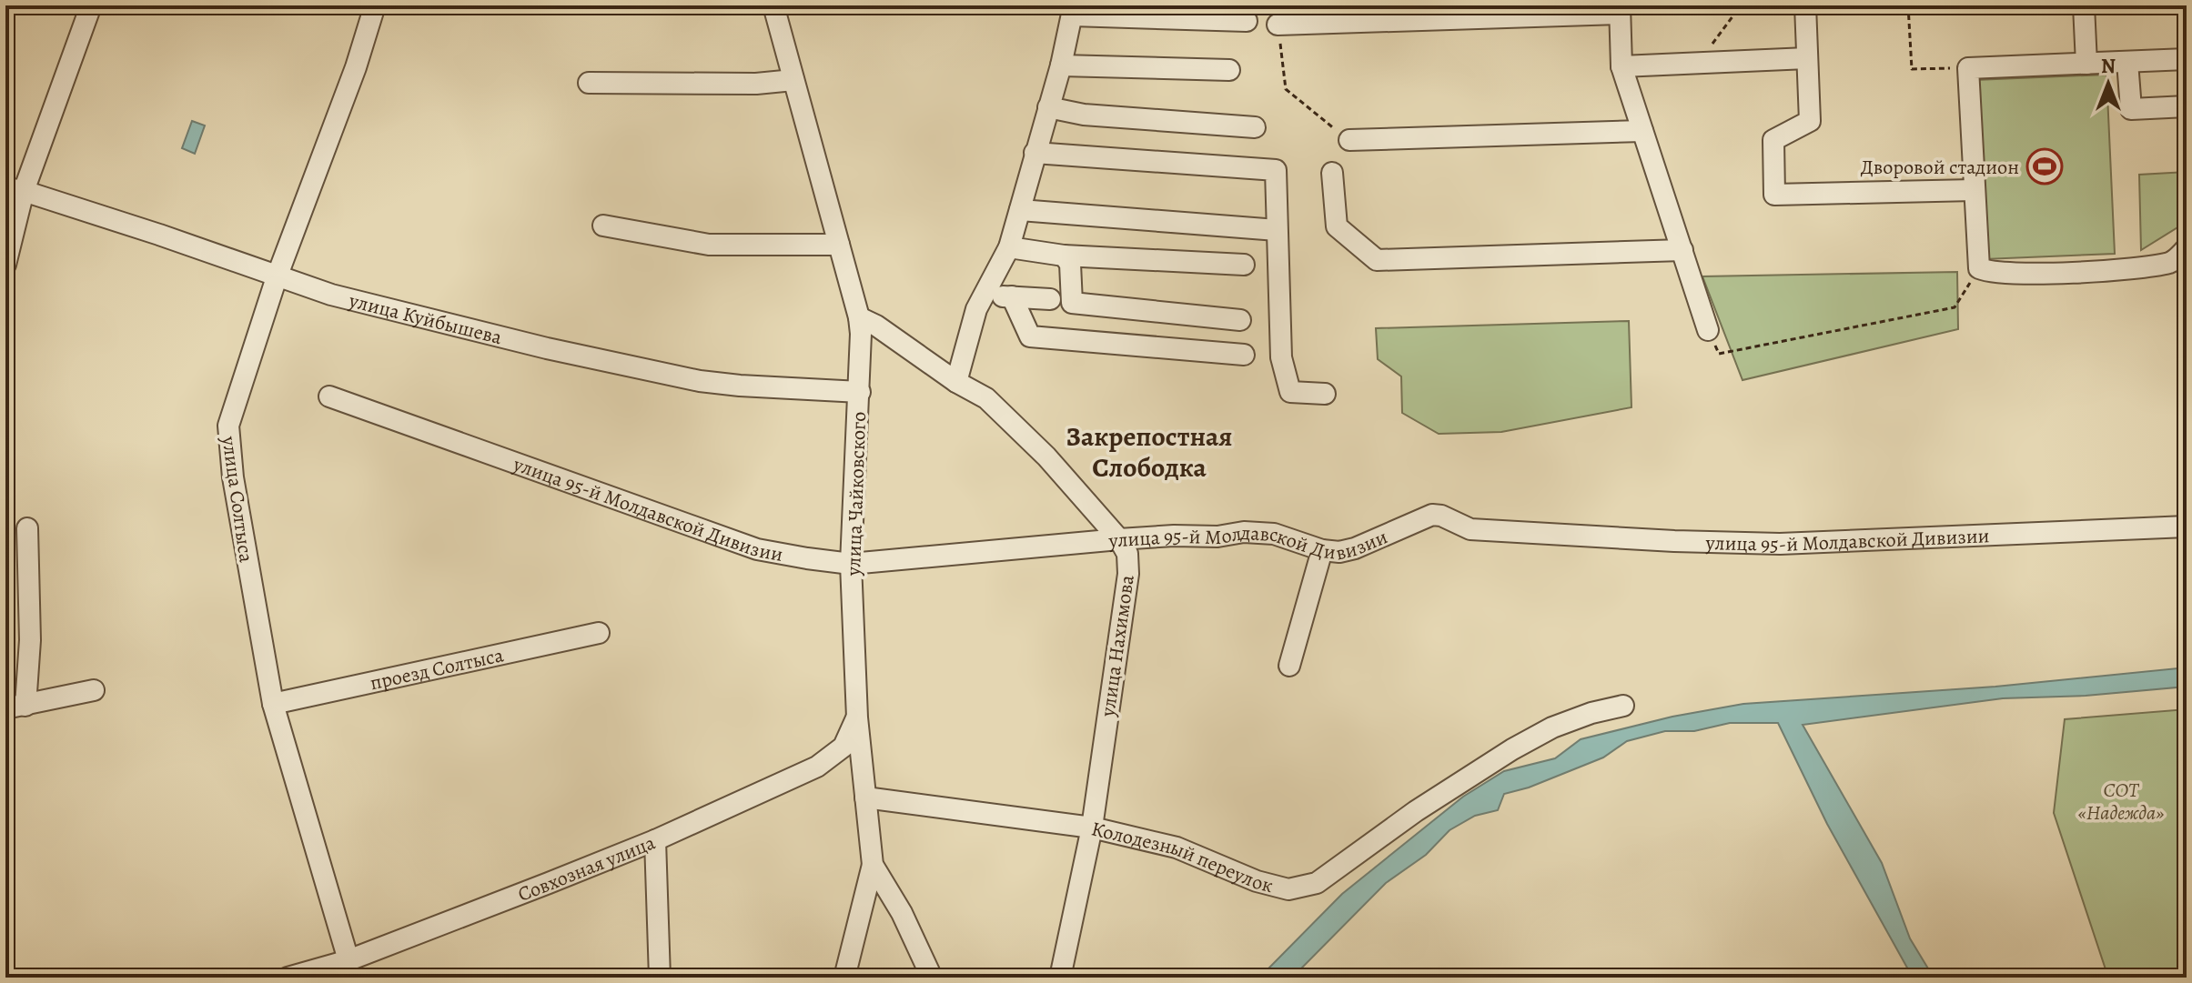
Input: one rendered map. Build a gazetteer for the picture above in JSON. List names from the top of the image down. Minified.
{"streets":{"street":["улица Куйбышева","улица Чайковского","улица Солтыса","улица 95-й Молдавской Дивизии","улица Нахимова","проезд Солтыса","Колодезный переулок","Совхозная улица"]},"crossings":[["улица Куйбышева","улица Чайковского"],["улица Куйбышева","улица Солтыса"],["улица Чайковского","улица 95-й Молдавской Дивизии"],["улица Чайковского","улица Нахимова"],["улица Чайковского","Колодезный переулок"],["улица Чайковского","Совхозная улица"],["улица Солтыса","проезд Солтыса"],["улица Солтыса","Совхозная улица"],["улица 95-й Молдавской Дивизии","улица Нахимова"],["улица Нахимова","Колодезный переулок"]],"districts":["Закрепостная Слободка"],"parks":["СОТ «Надежда»"],"places":{"sports":["Дворовой стадион"]},"north":"top"}
